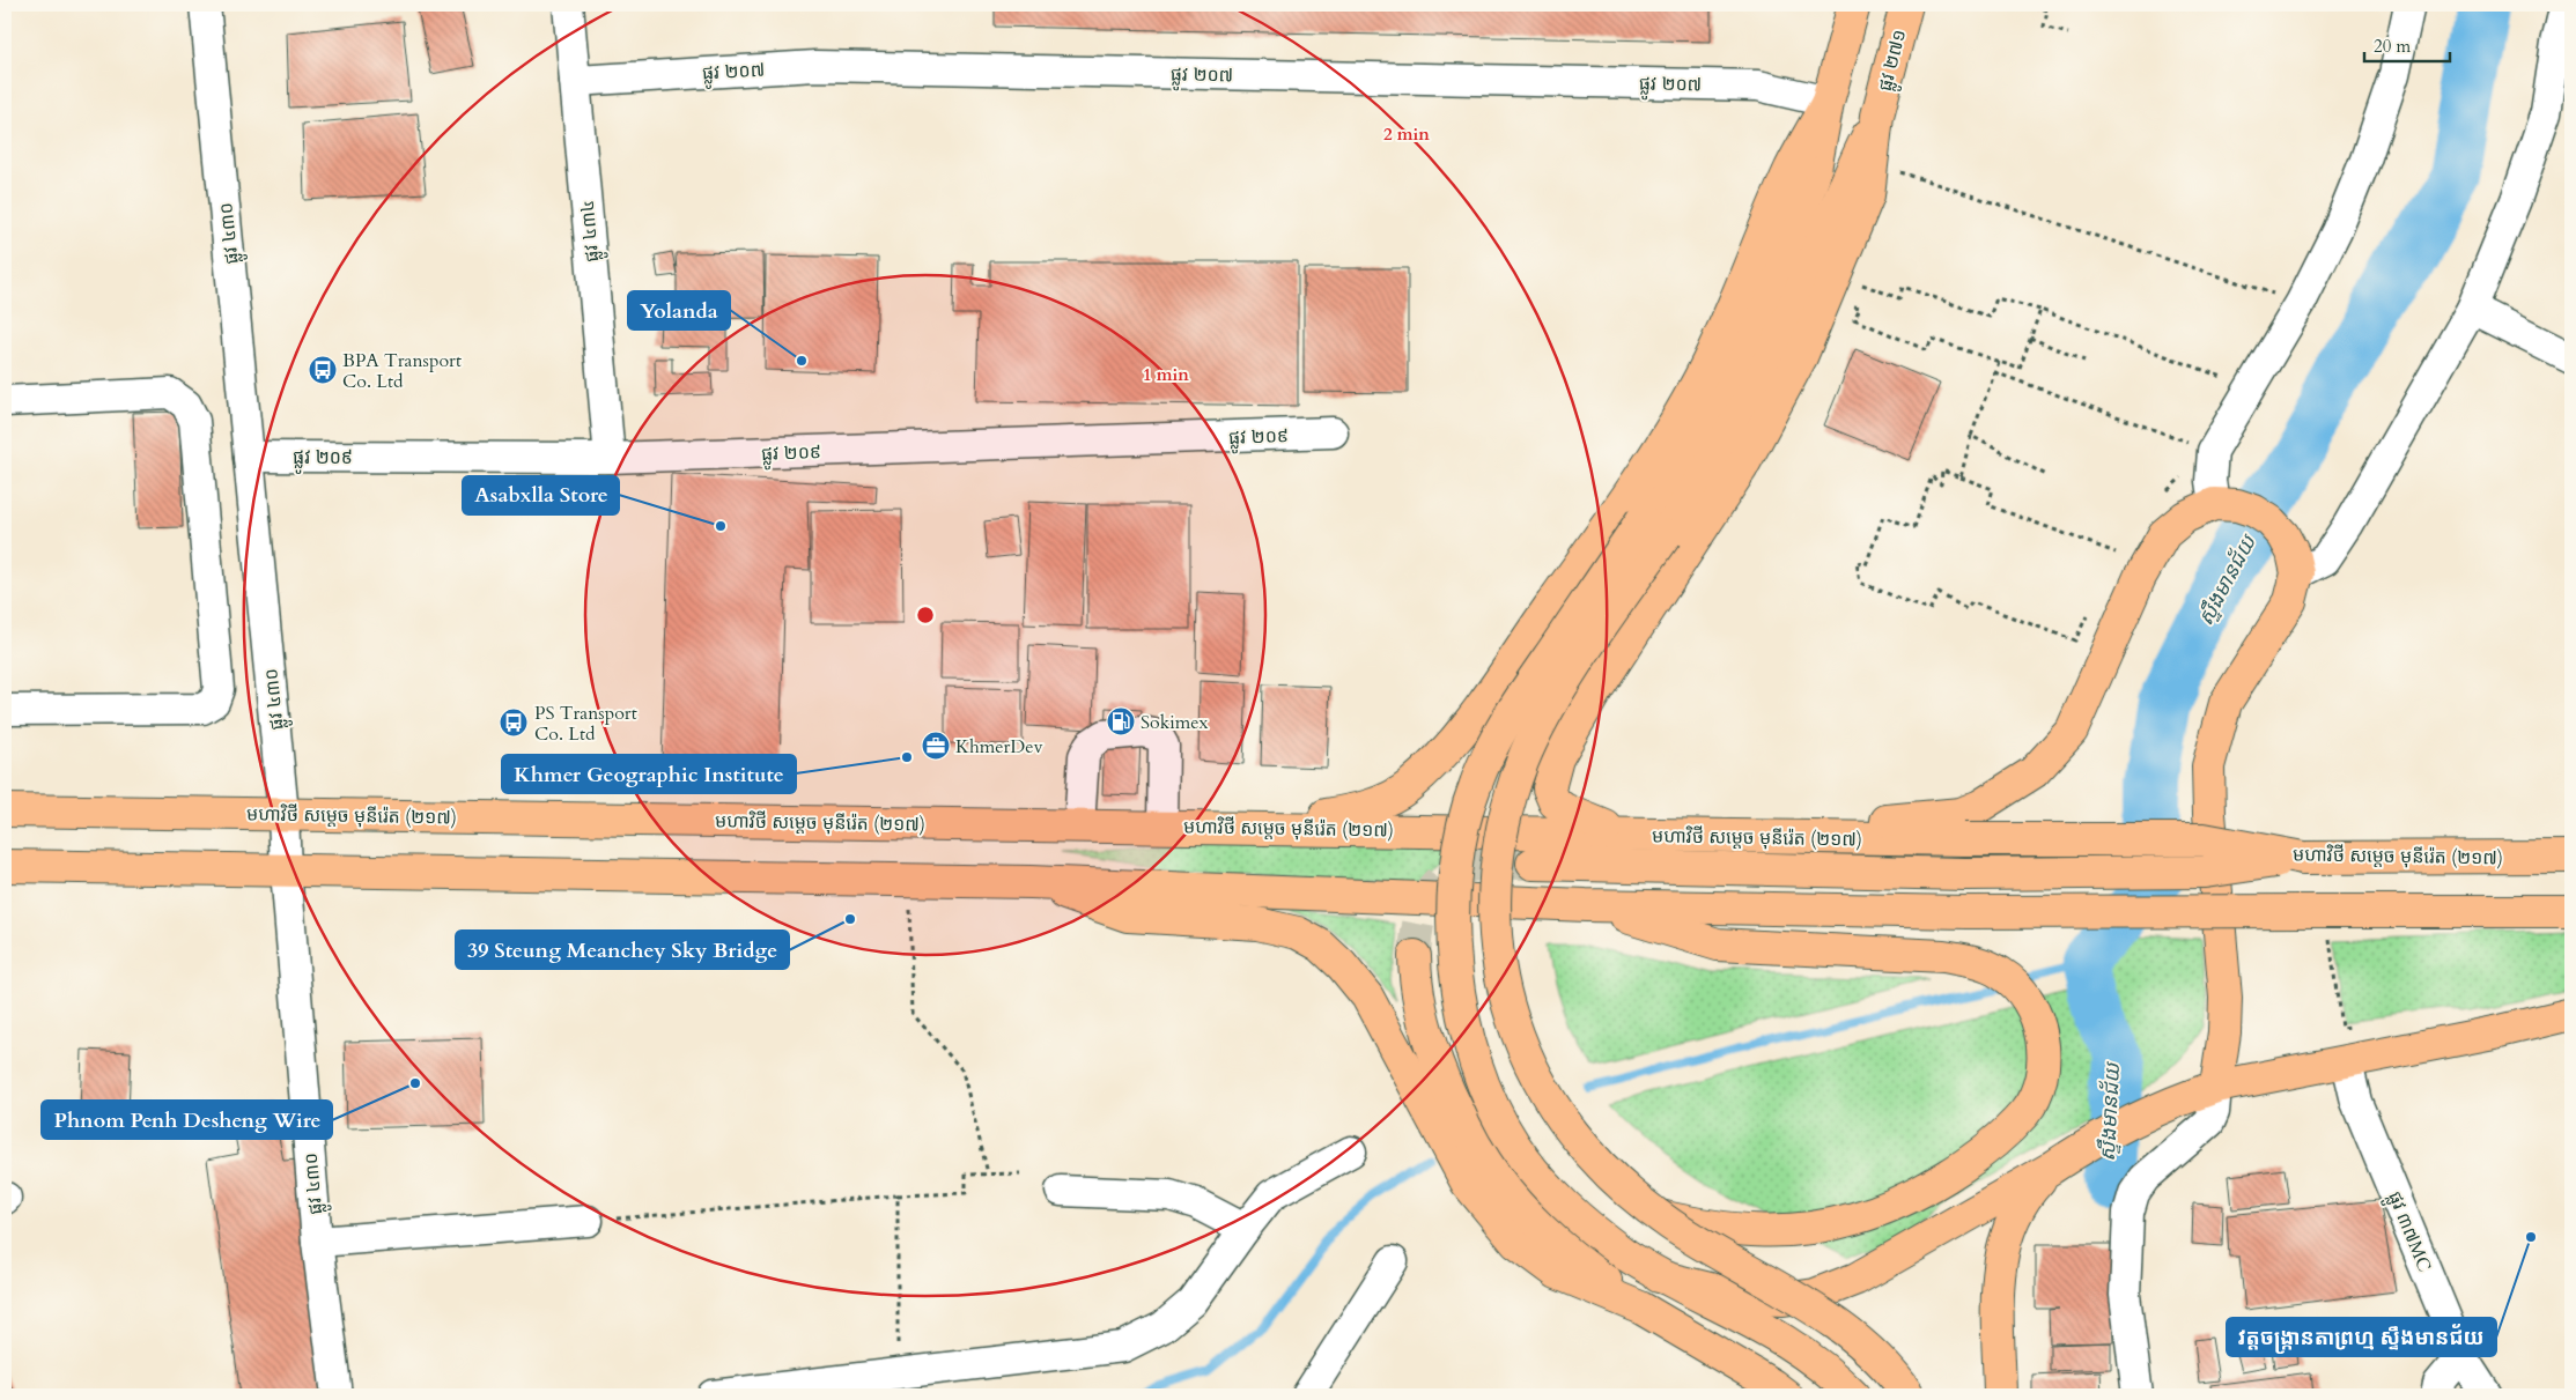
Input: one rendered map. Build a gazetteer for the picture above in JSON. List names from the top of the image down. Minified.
{"streets":{"main road":["ផ្លូវ ២៧១","មហាវិថី សម្តេច មុនីរ៉េត (២១៧)"],"street":["ផ្លូវ ២០៧","ផ្លូវ ៤៣៤","ផ្លូវ ៤៣០","ផ្លូវ ២០៩","ផ្លូវ ៣៧MC"]},"crossings":[["ផ្លូវ ២០៧","ផ្លូវ ៤៣៤"],["ផ្លូវ ៤៣៤","ផ្លូវ ២០៩"],["ផ្លូវ ៤៣០","ផ្លូវ ២០៩"],["ផ្លូវ ៤៣០","មហាវិថី សម្តេច មុនីរ៉េត (២១៧)"]],"water":["ស្ទឹងមានជ័យ"],"places":{"other":["Yolanda","Asabxlla Store","Khmer Geographic Institute","39 Steung Meanchey Sky Bridge","Phnom Penh Desheng Wire","វត្តចង្ក្រានតាព្រហ្ម ស្ទឹងមានជ័យ"],"bus stop":["BPA Transport Co. Ltd","PS Transport Co. Ltd"],"fuel station":["Sokimex"],"office":["KhmerDev"]},"scale_bar":"20 m","rings":["2 min","1 min"]}
